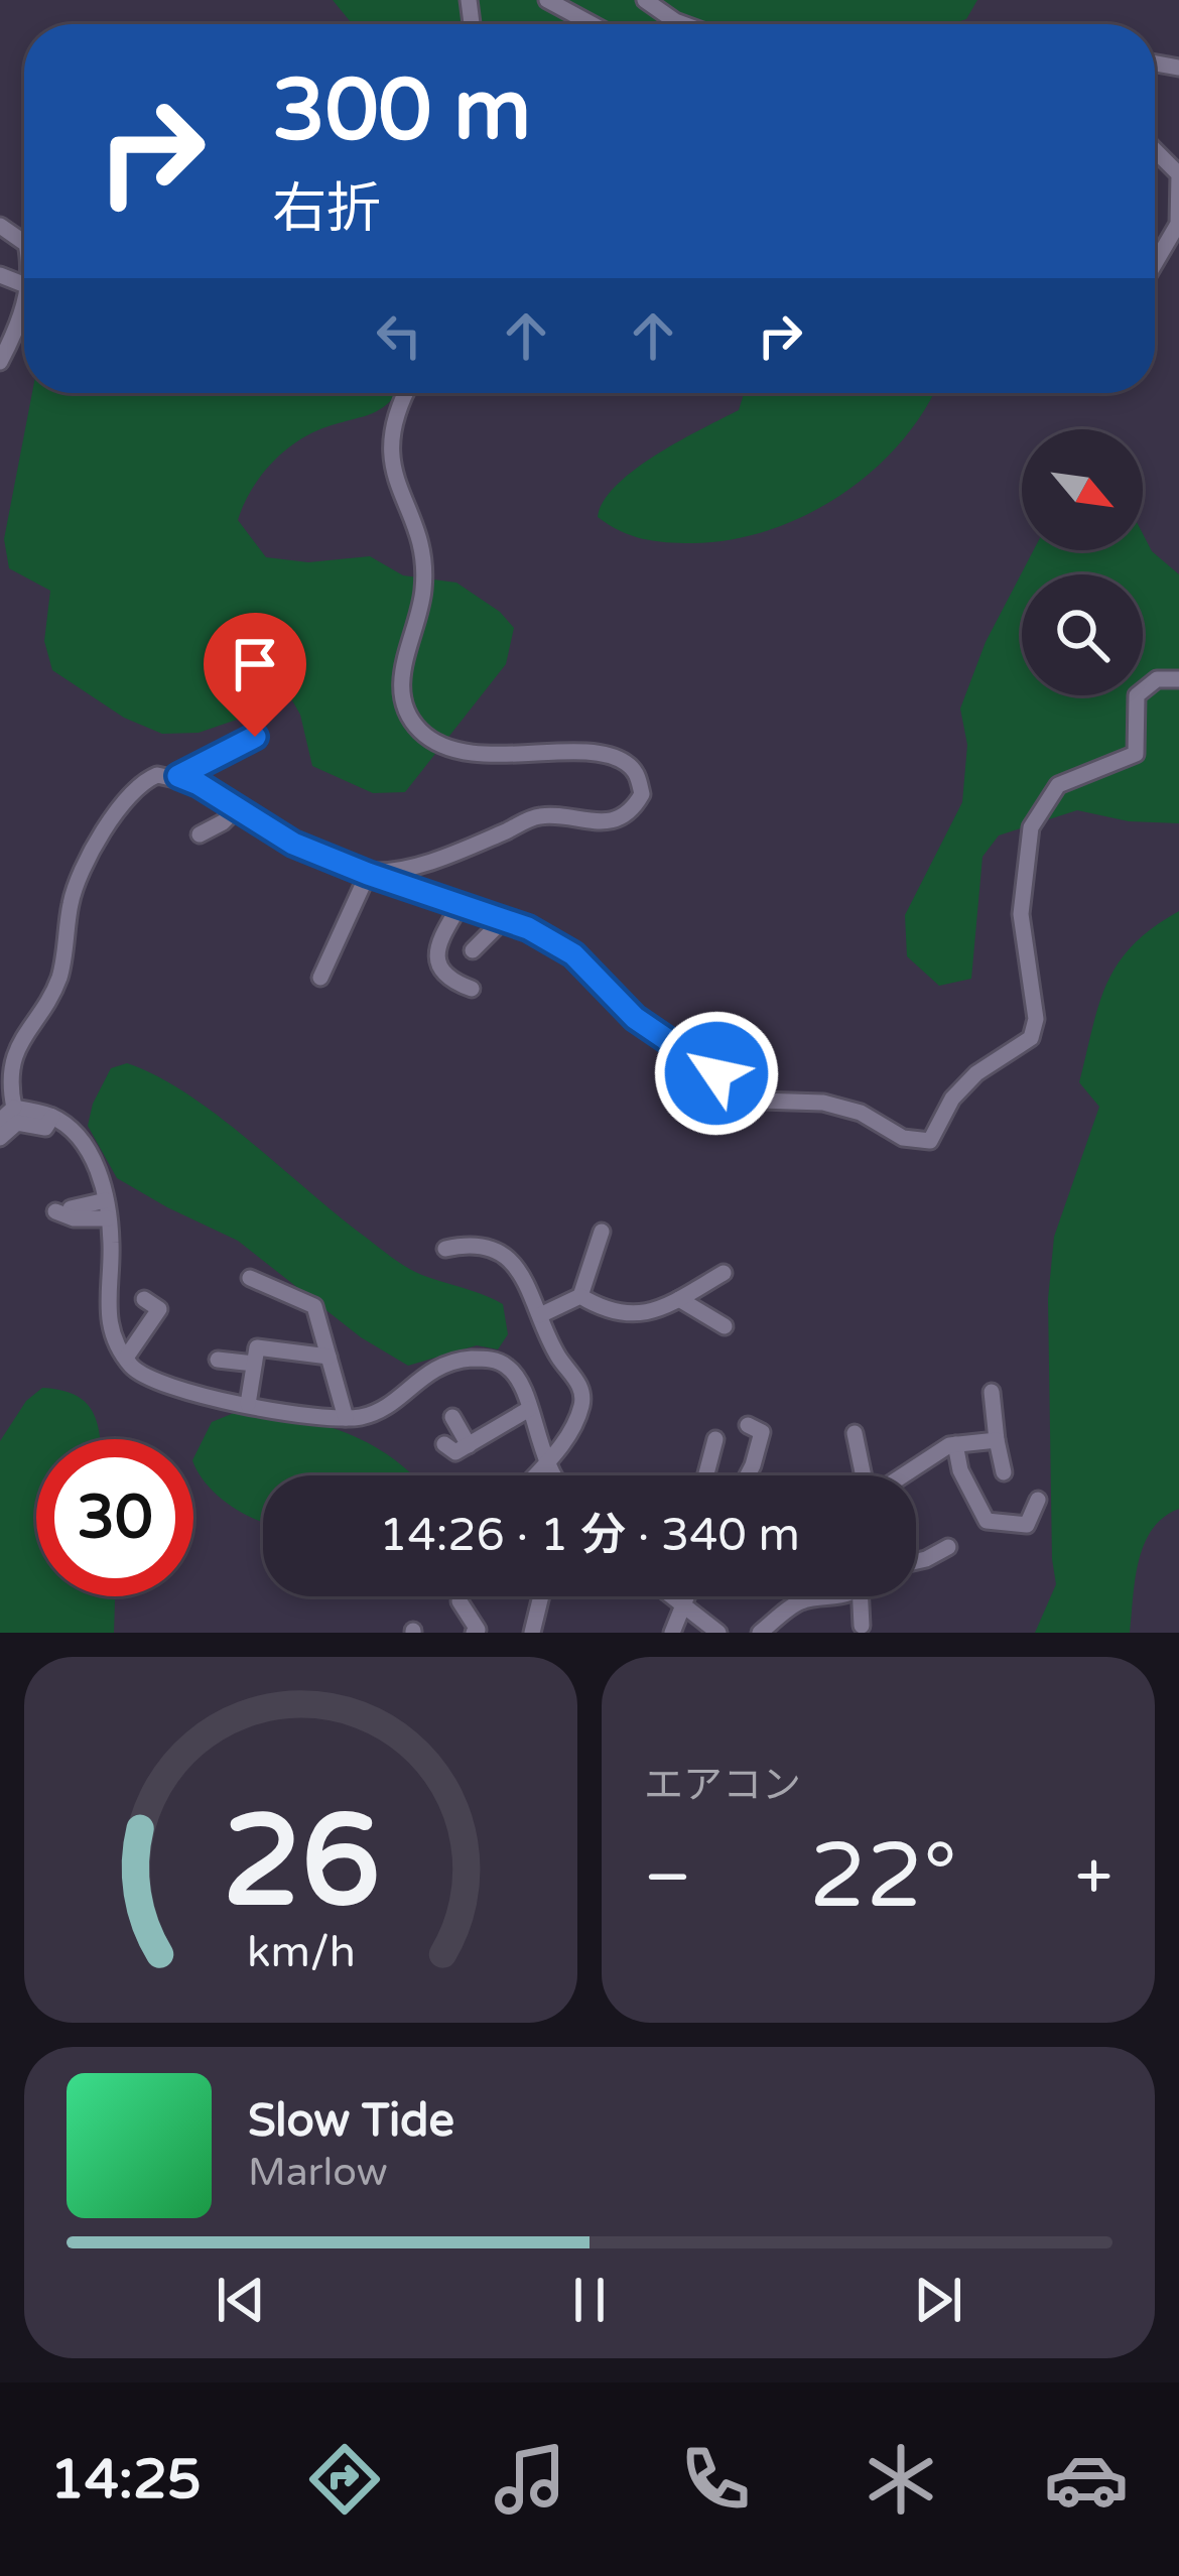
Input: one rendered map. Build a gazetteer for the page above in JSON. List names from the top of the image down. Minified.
{"north":"bottom right","page":{"turn":["300 m","右折"],"limit":"30","trip":"14:26 · 1 分 · 340 m","tile":"エアコン","heat":["−","22°","+"],"song":["Slow Tide","Marlow"],"tabs":"14:25","gauge":["26","km/h"]}}
